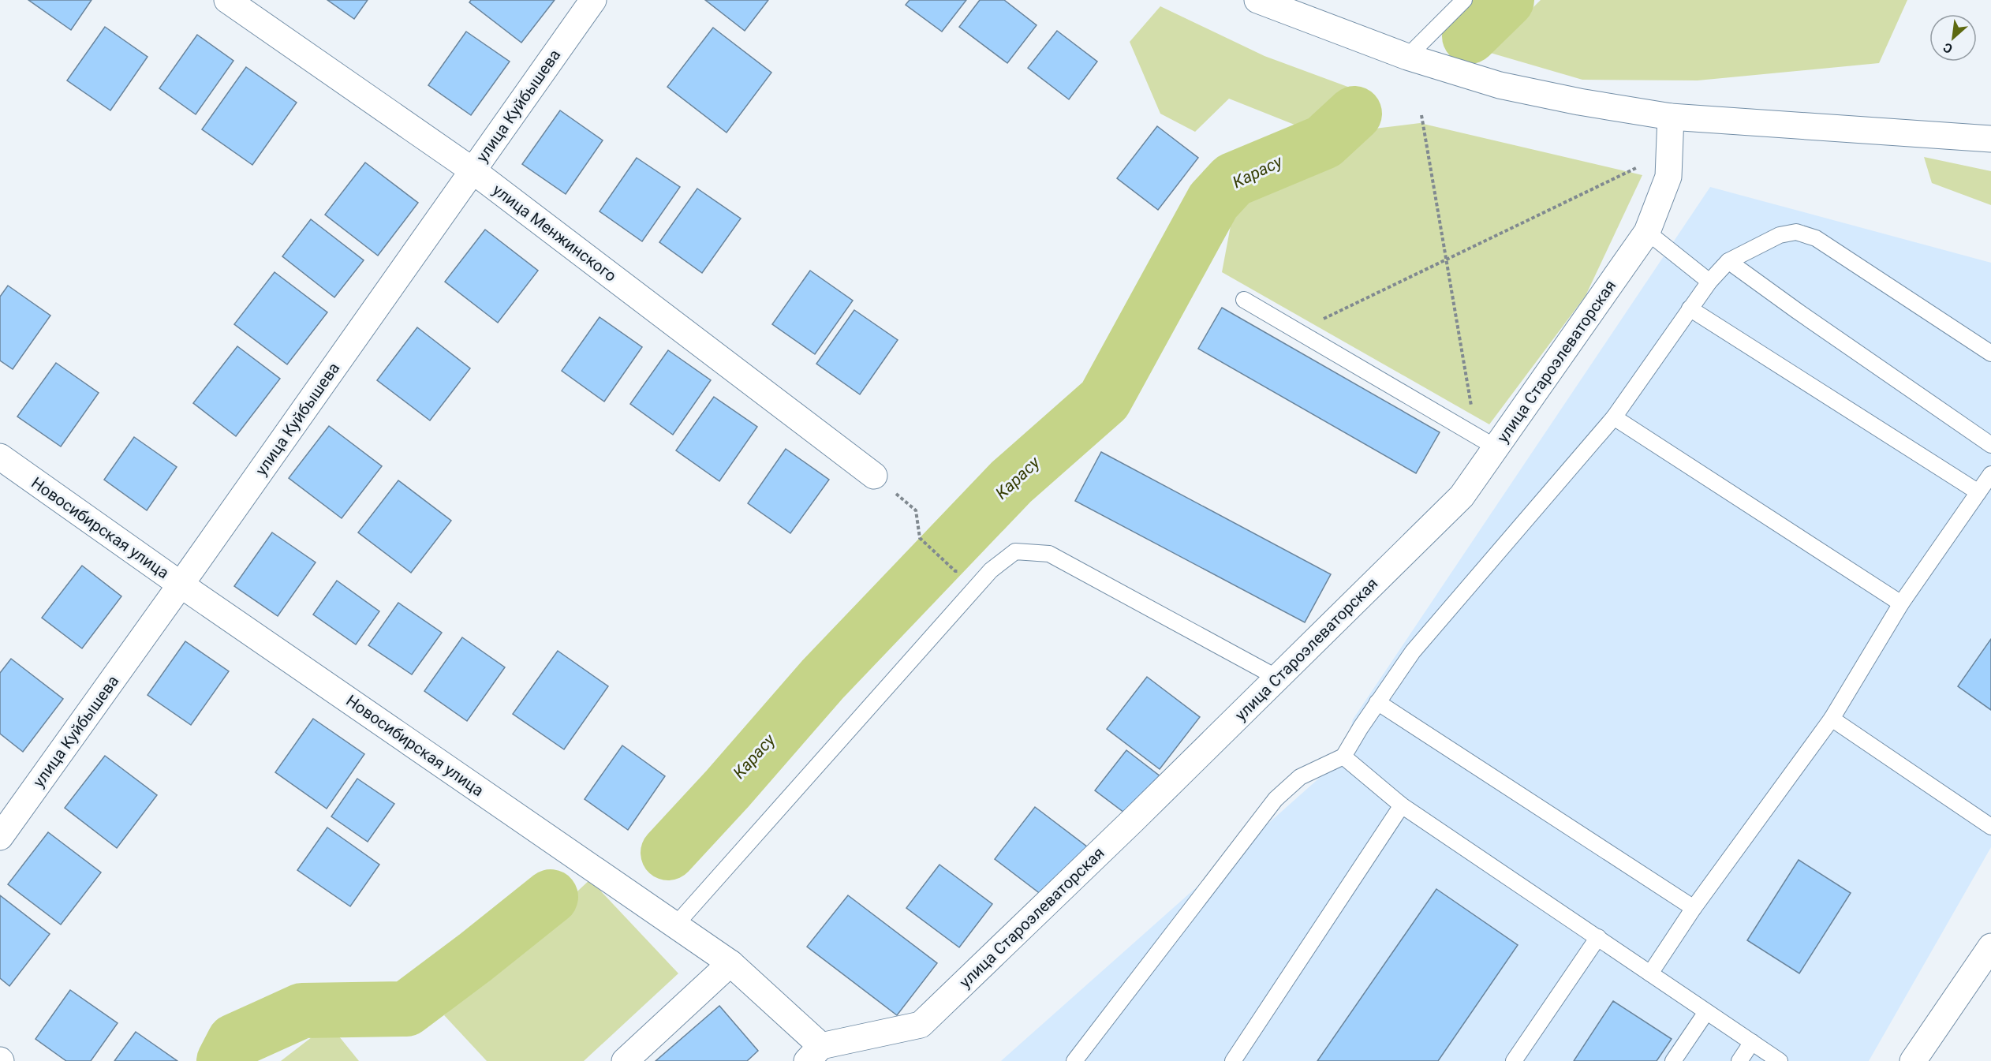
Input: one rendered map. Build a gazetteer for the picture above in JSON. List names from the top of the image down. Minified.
{"streets":{"street":["улица Куйбышева","улица Менжинского","улица Староэлеваторская","Новосибирская улица"]},"crossings":[["улица Куйбышева","улица Менжинского"],["улица Куйбышева","Новосибирская улица"],["улица Староэлеваторская","Новосибирская улица"]],"water":["Карасу"],"north":"bottom left"}
